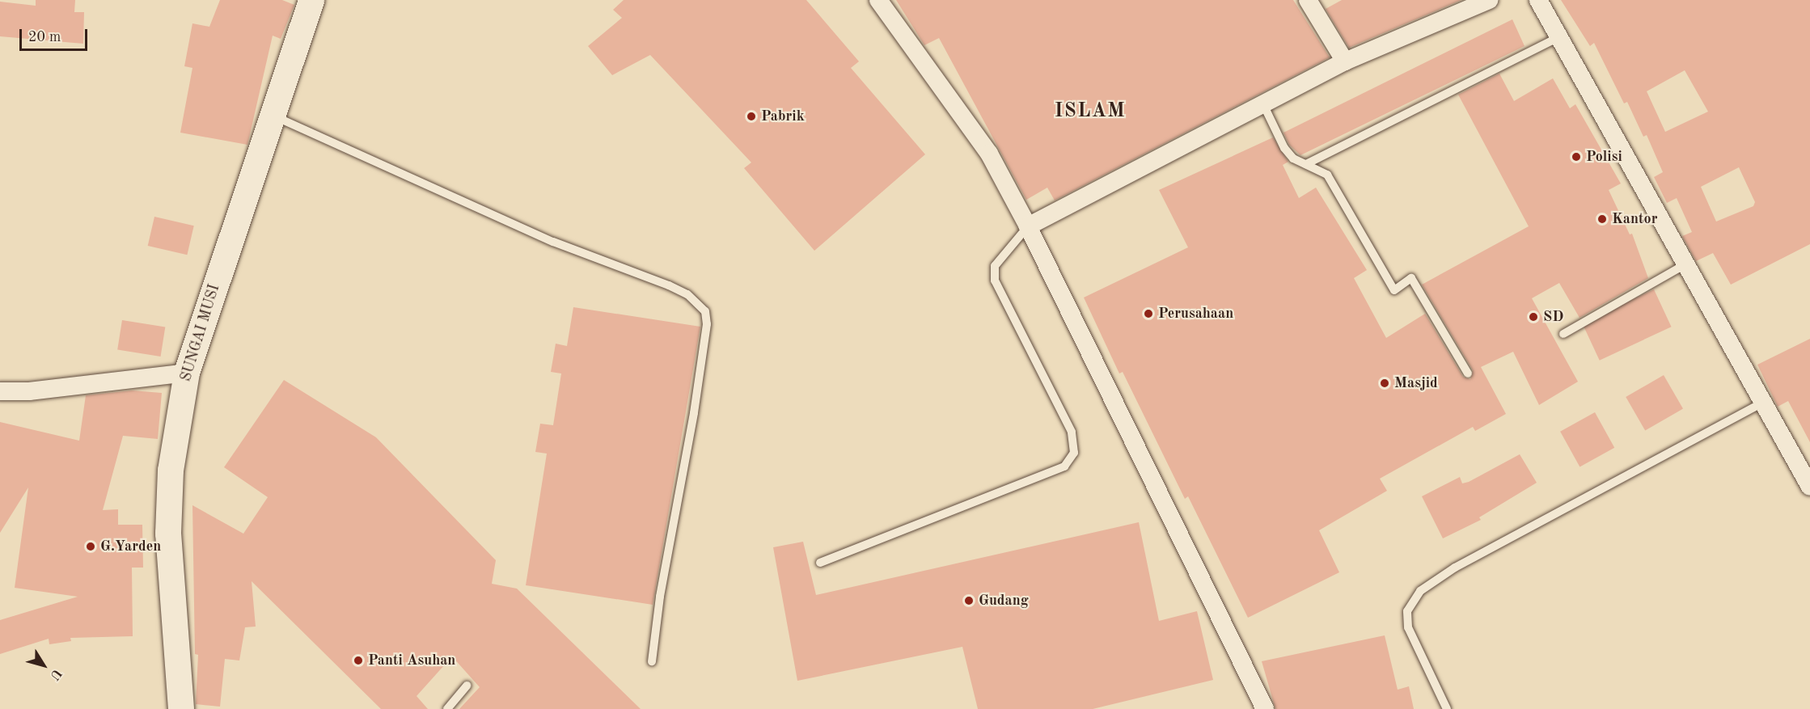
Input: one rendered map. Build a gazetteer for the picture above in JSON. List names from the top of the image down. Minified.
{"streets":{"street":["SUNGAI MUSI"]},"districts":["ISLAM"],"places":["Pabrik","Polisi","Kantor","Perusahaan","SD","Masjid","G.Yarden","Gudang","Panti Asuhan"],"scale_bar":"20 m","north":"bottom right"}
